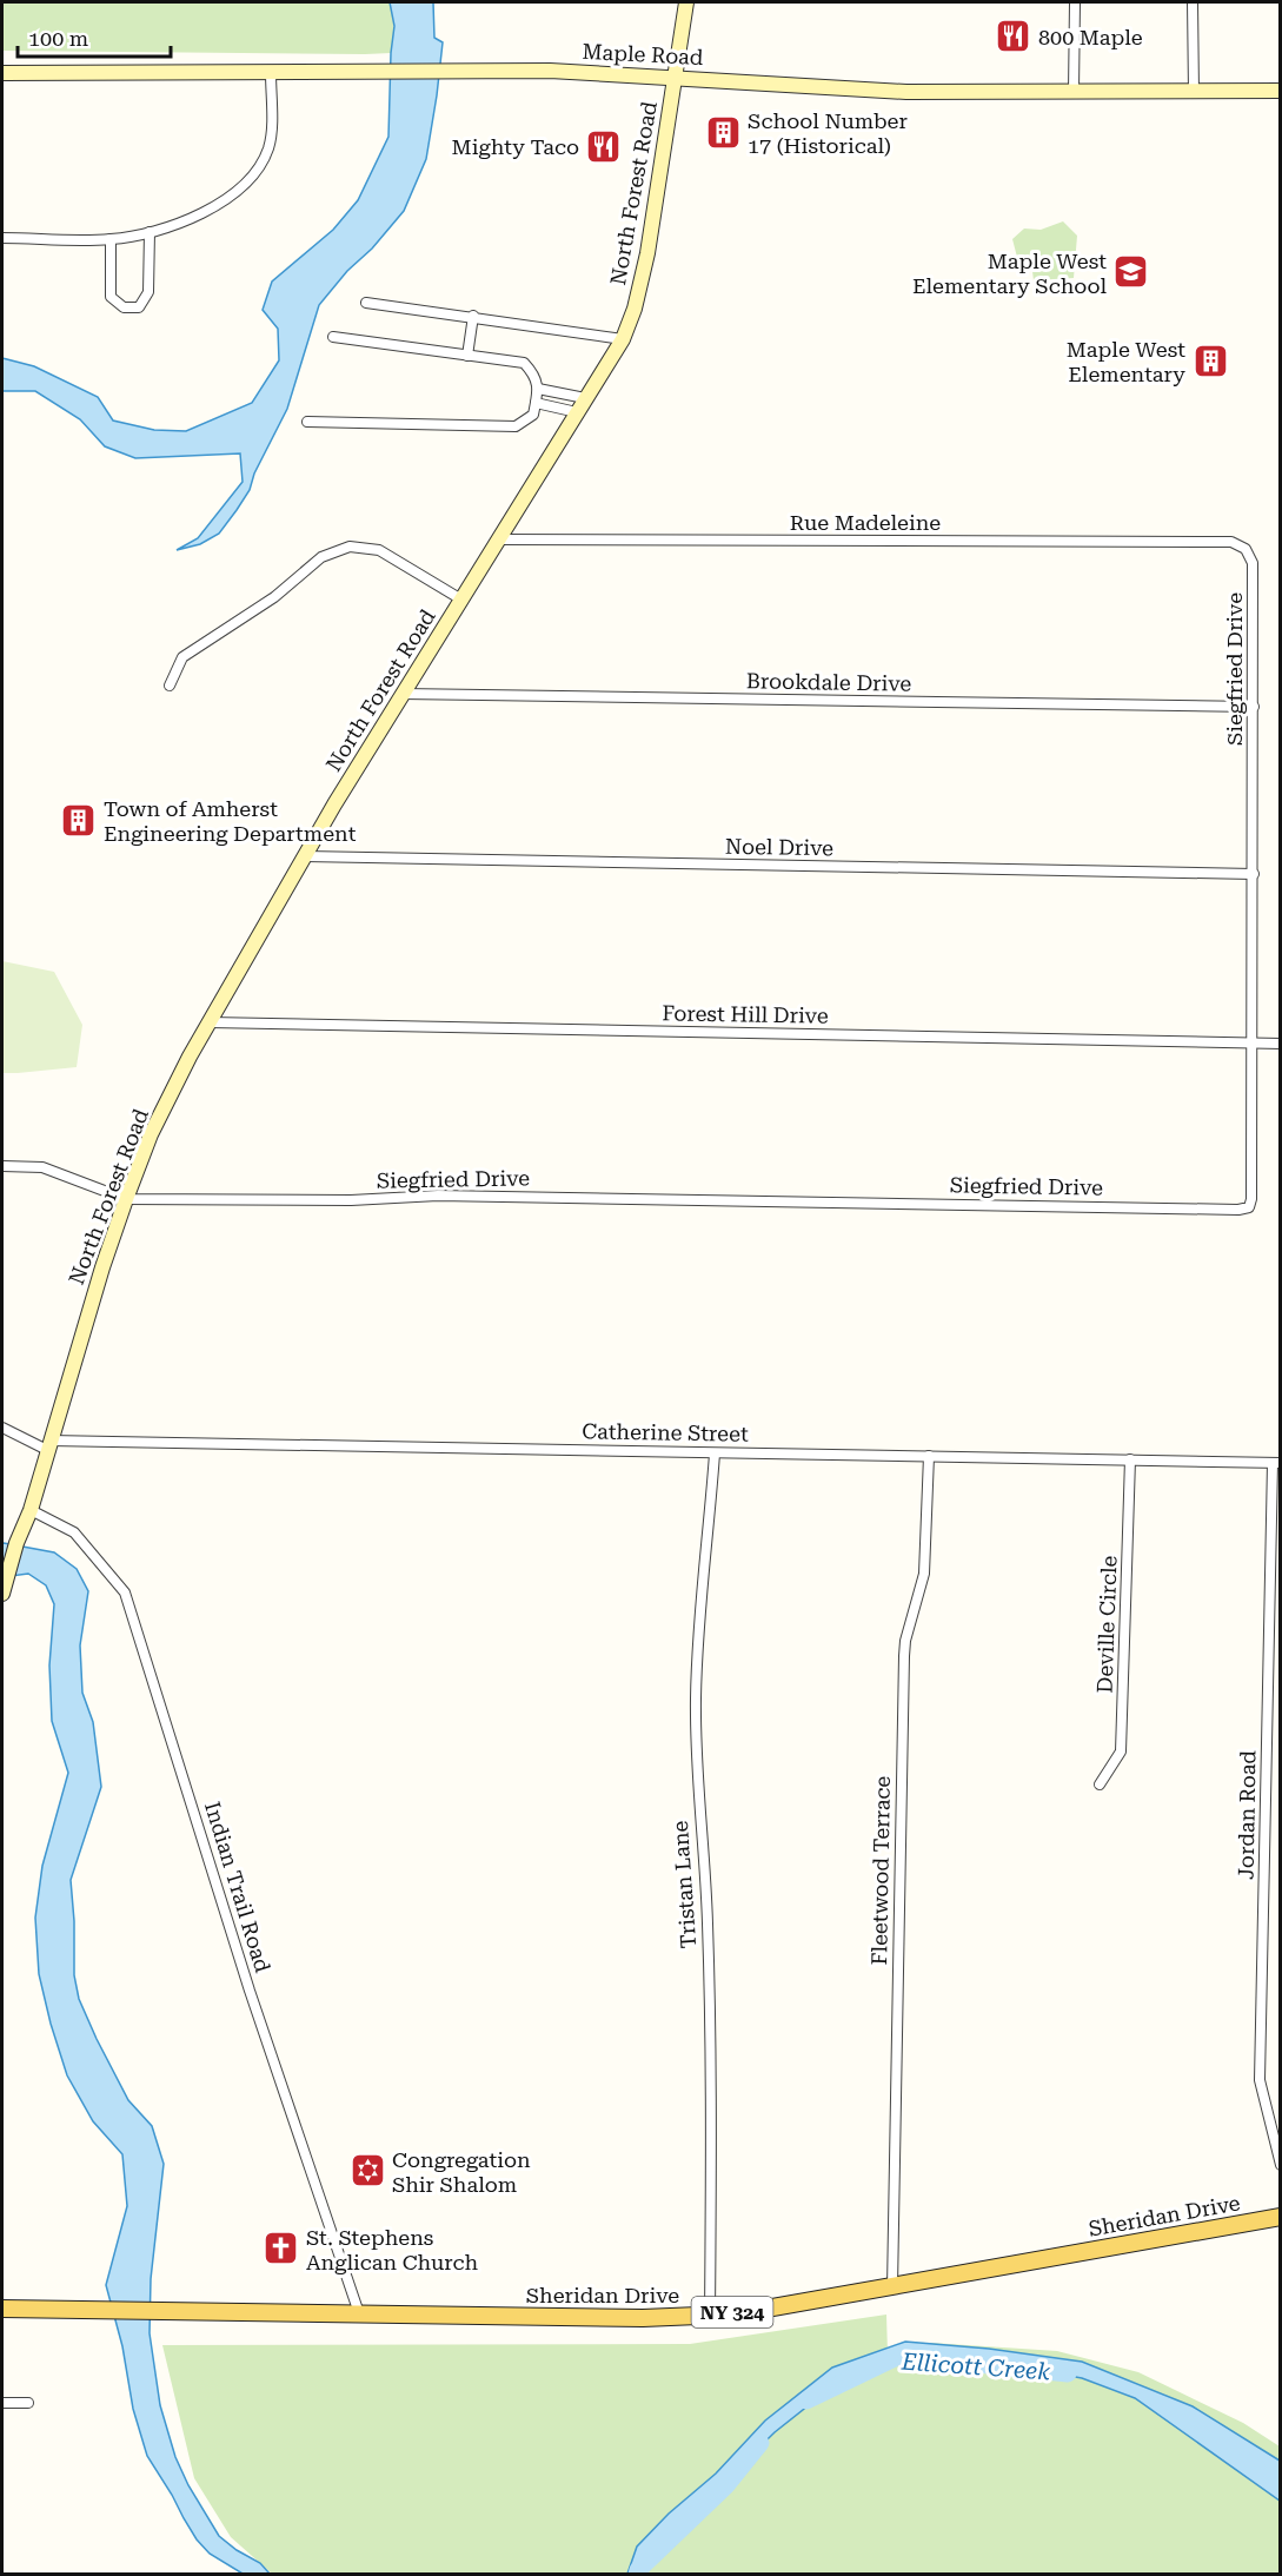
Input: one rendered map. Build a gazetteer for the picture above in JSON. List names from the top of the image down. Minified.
{"streets":{"main road":["Sheridan Drive","NY 324"],"street":["Maple Road","North Forest Road","Rue Madeleine","Siegfried Drive","Brookdale Drive","Noel Drive","Forest Hill Drive","Catherine Street","Deville Circle","Jordan Road","Fleetwood Terrace","Tristan Lane","Indian Trail Road"]},"crossings":[["Maple Road","North Forest Road"],["North Forest Road","Rue Madeleine"],["North Forest Road","Siegfried Drive"],["North Forest Road","Brookdale Drive"],["North Forest Road","Noel Drive"],["North Forest Road","Forest Hill Drive"],["North Forest Road","Catherine Street"],["North Forest Road","Indian Trail Road"],["Rue Madeleine","Siegfried Drive"],["Siegfried Drive","Brookdale Drive"],["Siegfried Drive","Noel Drive"],["Siegfried Drive","Forest Hill Drive"],["Catherine Street","Deville Circle"],["Catherine Street","Jordan Road"],["Catherine Street","Fleetwood Terrace"],["Catherine Street","Tristan Lane"],["Fleetwood Terrace","Sheridan Drive"],["Tristan Lane","Sheridan Drive"],["Indian Trail Road","Sheridan Drive"]],"water":["Ellicott Creek"],"places":{"restaurant":["800 Maple","Mighty Taco"],"building":["School Number 17 (Historical)","Maple West Elementary","Town of Amherst Engineering Department"],"school or university":["Maple West Elementary School"],"synagogue":["Congregation Shir Shalom"],"church":["St. Stephens Anglican Church"]},"scale_bar":"100 m"}
